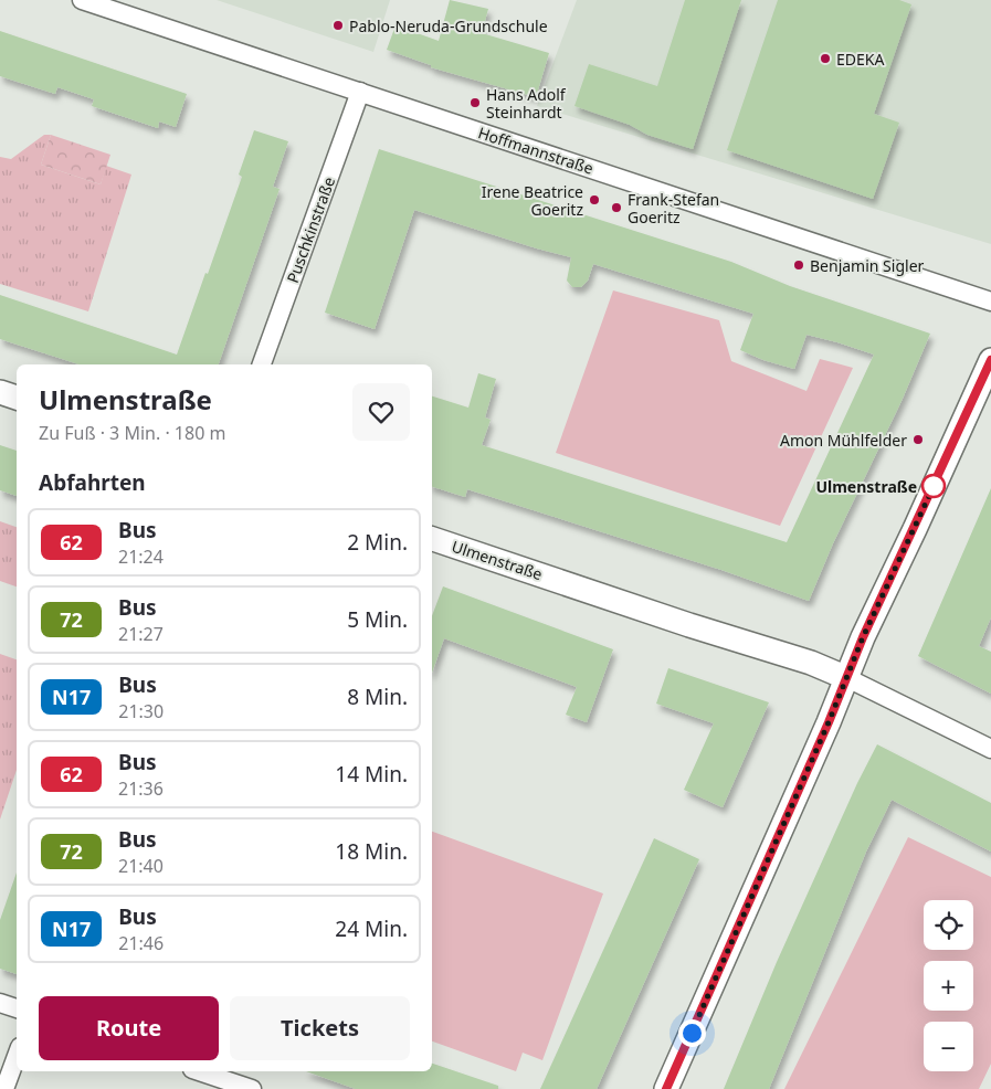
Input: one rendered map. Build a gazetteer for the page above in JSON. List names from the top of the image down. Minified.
{"streets":{"street":["Hoffmannstraße","Puschkinstraße","Ulmenstraße"]},"crossings":[["Hoffmannstraße","Puschkinstraße"]],"places":["Pablo-Neruda-Grundschule","EDEKA","Hans Adolf Steinhardt","Irene Beatrice Goeritz","Frank-Stefan Goeritz","Benjamin Sigler","Amon Mühlfelder","Ulmenstraße"],"lines":["bus line 62"],"page":{"heading":[["Ulmenstraße","Zu Fuß · 3 Min. · 180 m"],"Abfahrten"],"list":[{"mark":"62","name":"Bus","note":"21:24","value":"2 Min."},{"mark":"72","name":"Bus","note":"21:27","value":"5 Min."},{"mark":"N17","name":"Bus","note":"21:30","value":"8 Min."},{"mark":"62","name":"Bus","note":"21:36","value":"14 Min."},{"mark":"72","name":"Bus","note":"21:40","value":"18 Min."},{"mark":"N17","name":"Bus","note":"21:46","value":"24 Min."}],"map_buttons":["+","−"],"buttons":["Route","Tickets"]}}
